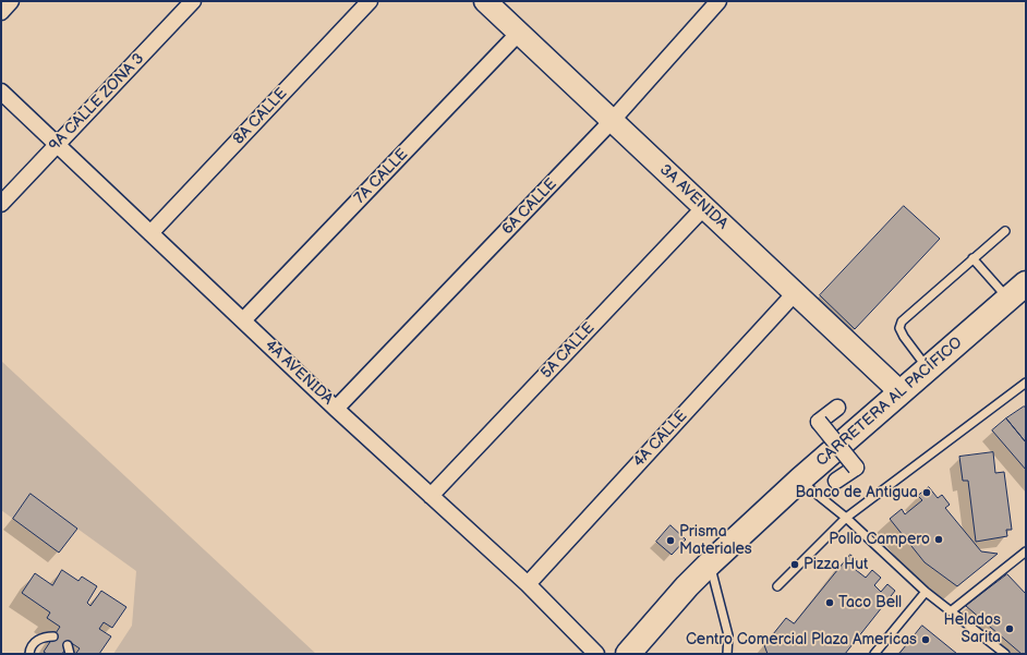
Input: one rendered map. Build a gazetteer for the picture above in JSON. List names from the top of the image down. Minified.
{"streets":{"highway":["CARRETERA AL PACÍFICO"],"street":["9A CALLE ZONA 3","8A CALLE","7A CALLE","3A AVENIDA","6A CALLE","5A CALLE","4A AVENIDA","4A CALLE"]},"crossings":[["9A CALLE ZONA 3","4A AVENIDA"],["8A CALLE","4A AVENIDA"],["7A CALLE","3A AVENIDA"],["7A CALLE","4A AVENIDA"],["3A AVENIDA","6A CALLE"],["3A AVENIDA","5A CALLE"],["3A AVENIDA","CARRETERA AL PACÍFICO"],["3A AVENIDA","4A CALLE"],["6A CALLE","4A AVENIDA"],["5A CALLE","4A AVENIDA"],["4A AVENIDA","4A CALLE"]],"places":["Banco de Antigua","Pollo Campero","Prisma Materiales","Pizza Hut","Taco Bell","Helados Sarita","Centro Comercial Plaza Americas"]}
